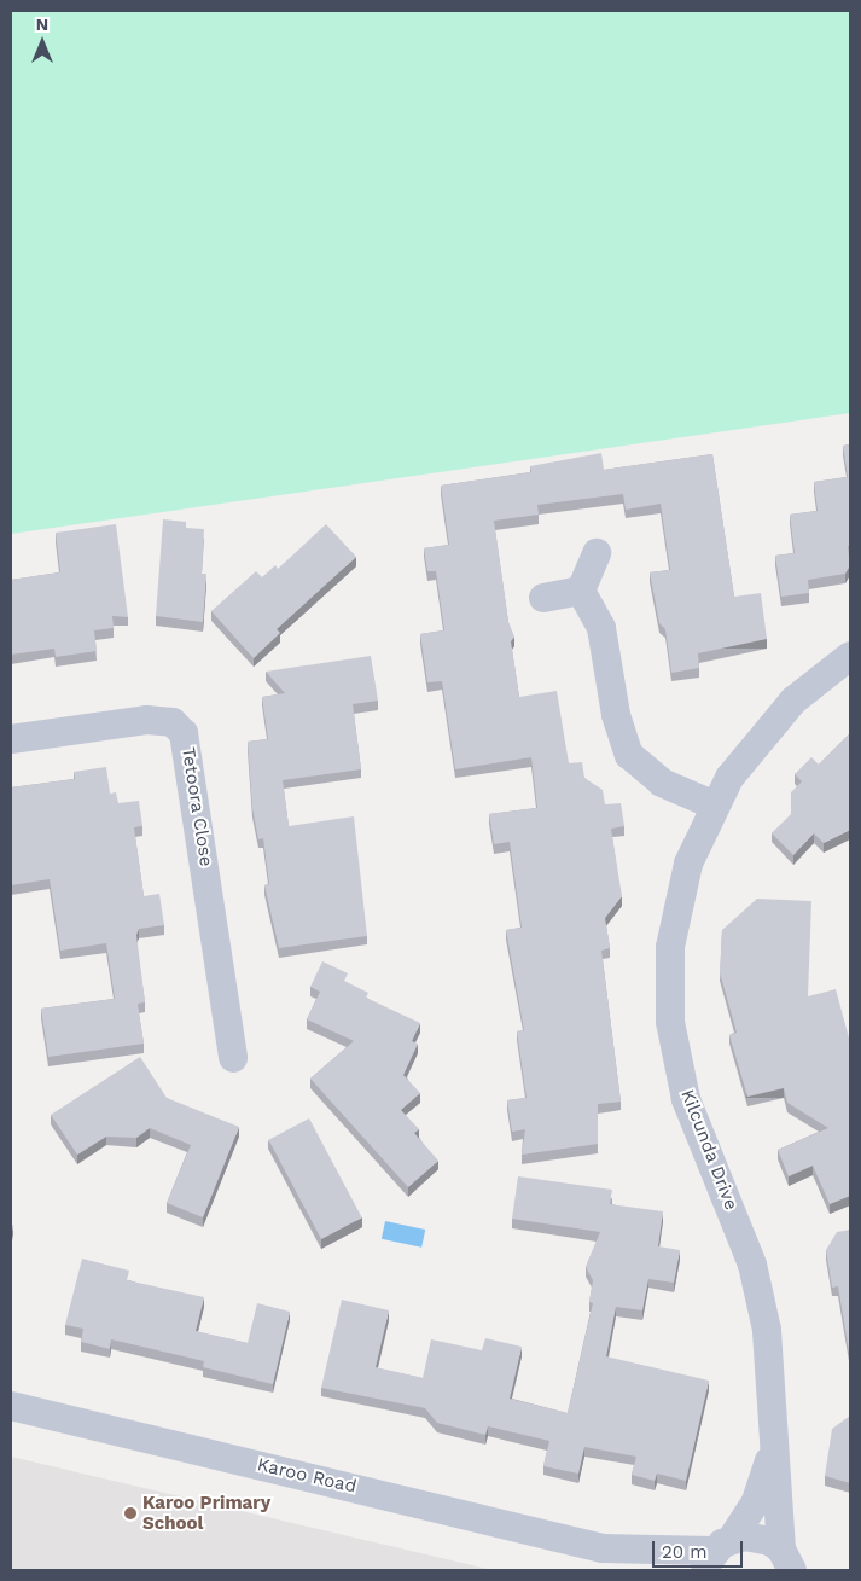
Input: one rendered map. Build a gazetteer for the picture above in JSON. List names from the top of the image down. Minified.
{"streets":{"street":["Tetoora Close","Kilcunda Drive","Karoo Road"]},"crossings":[["Kilcunda Drive","Karoo Road"]],"places":["Karoo Primary School"],"scale_bar":"20 m","north":"top"}
